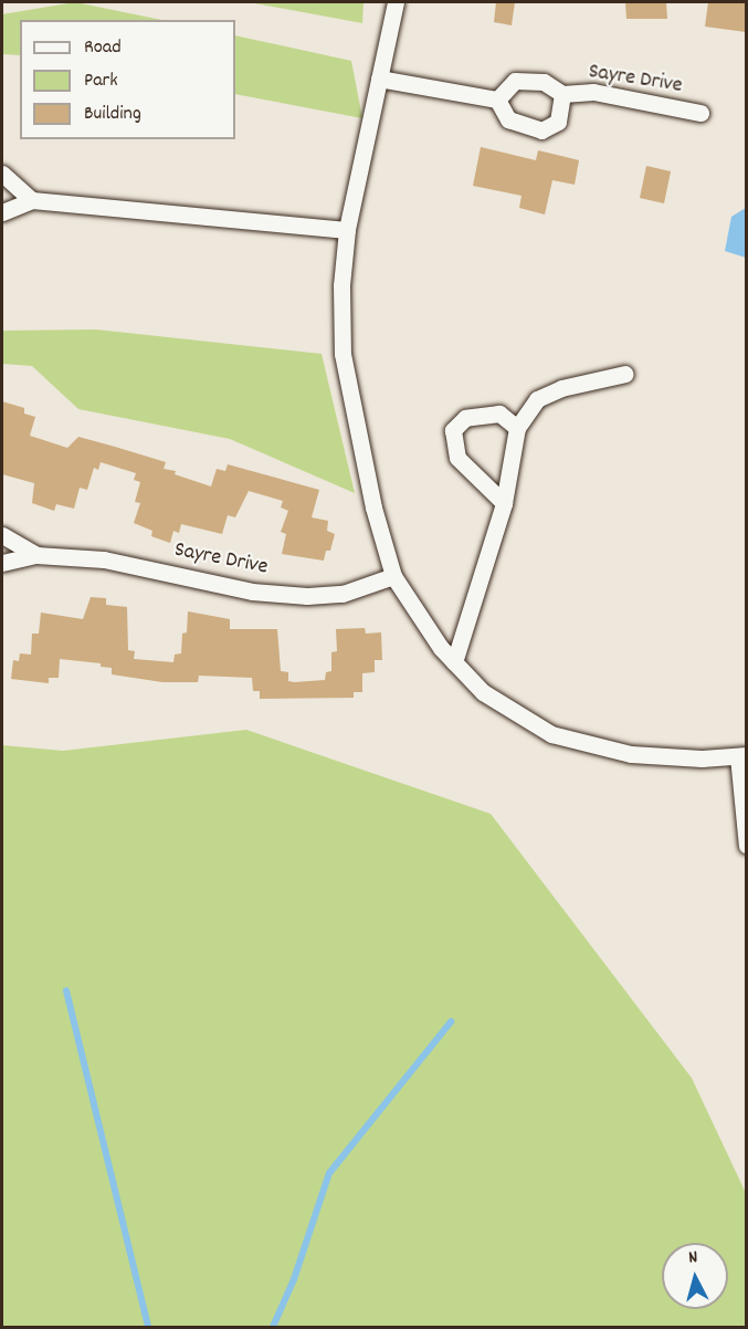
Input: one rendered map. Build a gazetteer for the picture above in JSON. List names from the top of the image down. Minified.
{"streets":{"street":["Sayre Drive"]},"legend":["Road","Park","Building"],"north":"top"}
